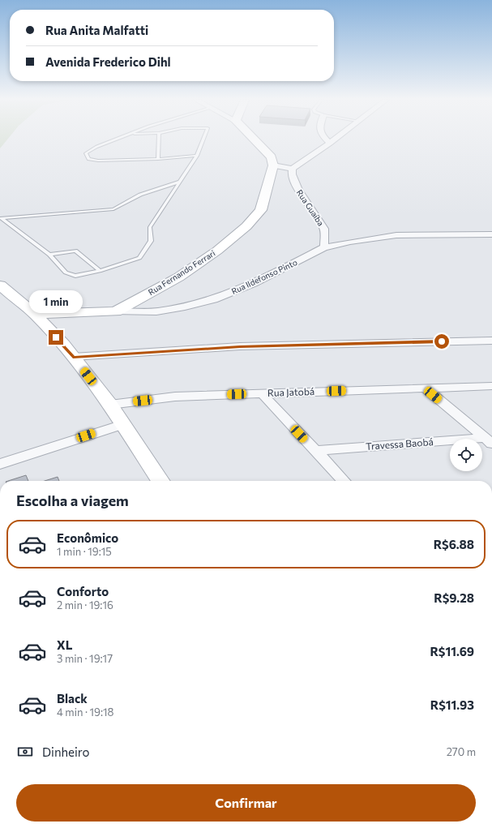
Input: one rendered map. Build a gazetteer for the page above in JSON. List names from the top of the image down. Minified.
{"streets":{"main road":["Rua Fernando Ferrari","Rua Ildefonso Pinto"],"street":["Rua Guaíba","Rua Jatobá","Travessa Baobá"]},"crossings":[["Rua Guaíba","Rua Ildefonso Pinto"],["Rua Fernando Ferrari","Rua Ildefonso Pinto"]],"page":{"banner":["Rua Anita Malfatti","Avenida Frederico Dihl"],"bubble":"1 min","heading":"Escolha a viagem","list":[{"name":"Econômico","note":"1 min · 19:15","value":"R$6.88"},{"name":"Conforto","note":"2 min · 19:16","value":"R$9.28"},{"name":"XL","note":"3 min · 19:17","value":"R$11.69"},{"name":"Black","note":"4 min · 19:18","value":"R$11.93"}],"pay":["Dinheiro","270 m"],"buttons":"Confirmar"}}
